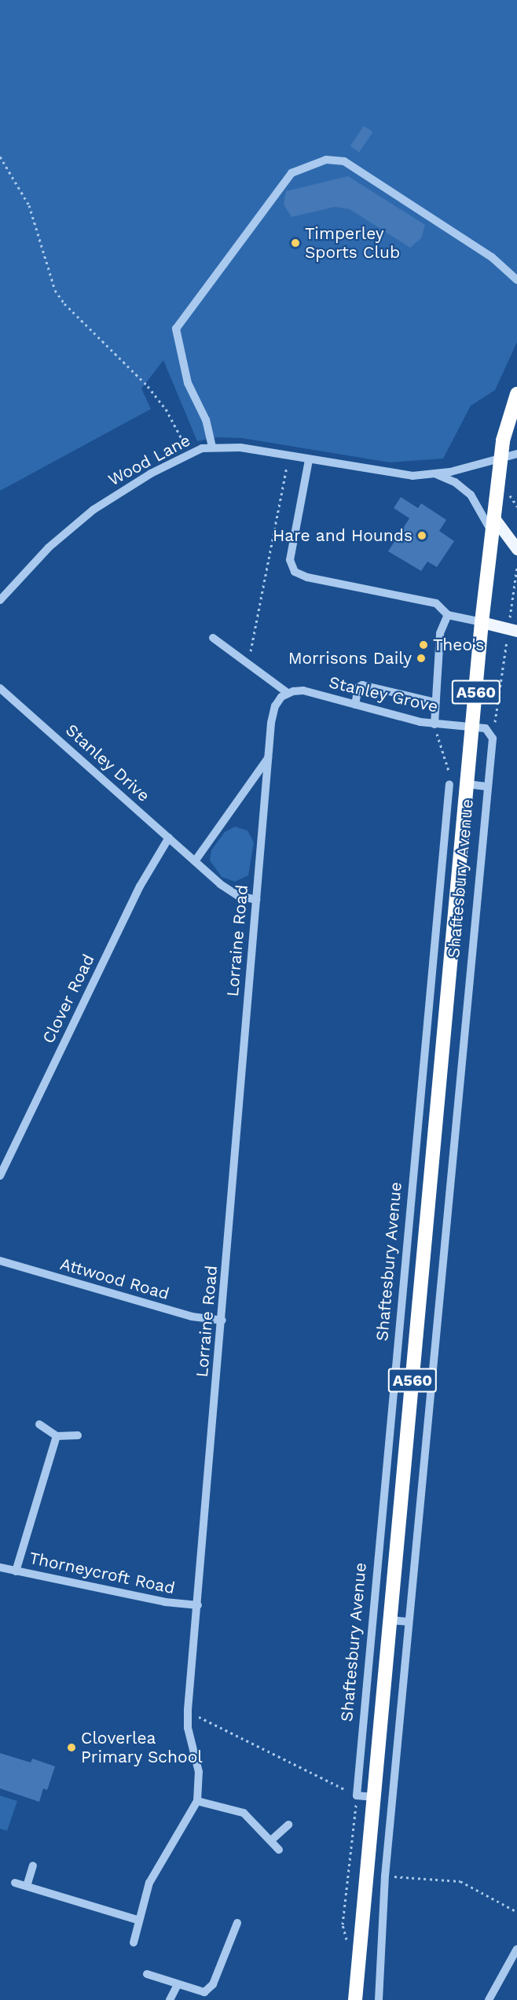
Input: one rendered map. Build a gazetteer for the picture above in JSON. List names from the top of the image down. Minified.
{"streets":{"highway":["A560","Shaftesbury Avenue"],"street":["Wood Lane","Stanley Grove","Stanley Drive","Lorraine Road","Clover Road","Attwood Road","Thorneycroft Road"]},"crossings":[["Wood Lane","A560"],["A560","Shaftesbury Avenue"],["Stanley Grove","Shaftesbury Avenue"],["Stanley Grove","Lorraine Road"],["Stanley Drive","Lorraine Road"],["Stanley Drive","Clover Road"],["Lorraine Road","Attwood Road"],["Lorraine Road","Thorneycroft Road"]],"places":["Timperley Sports Club","Hare and Hounds","Theo's","Morrisons Daily","Cloverlea Primary School"]}
